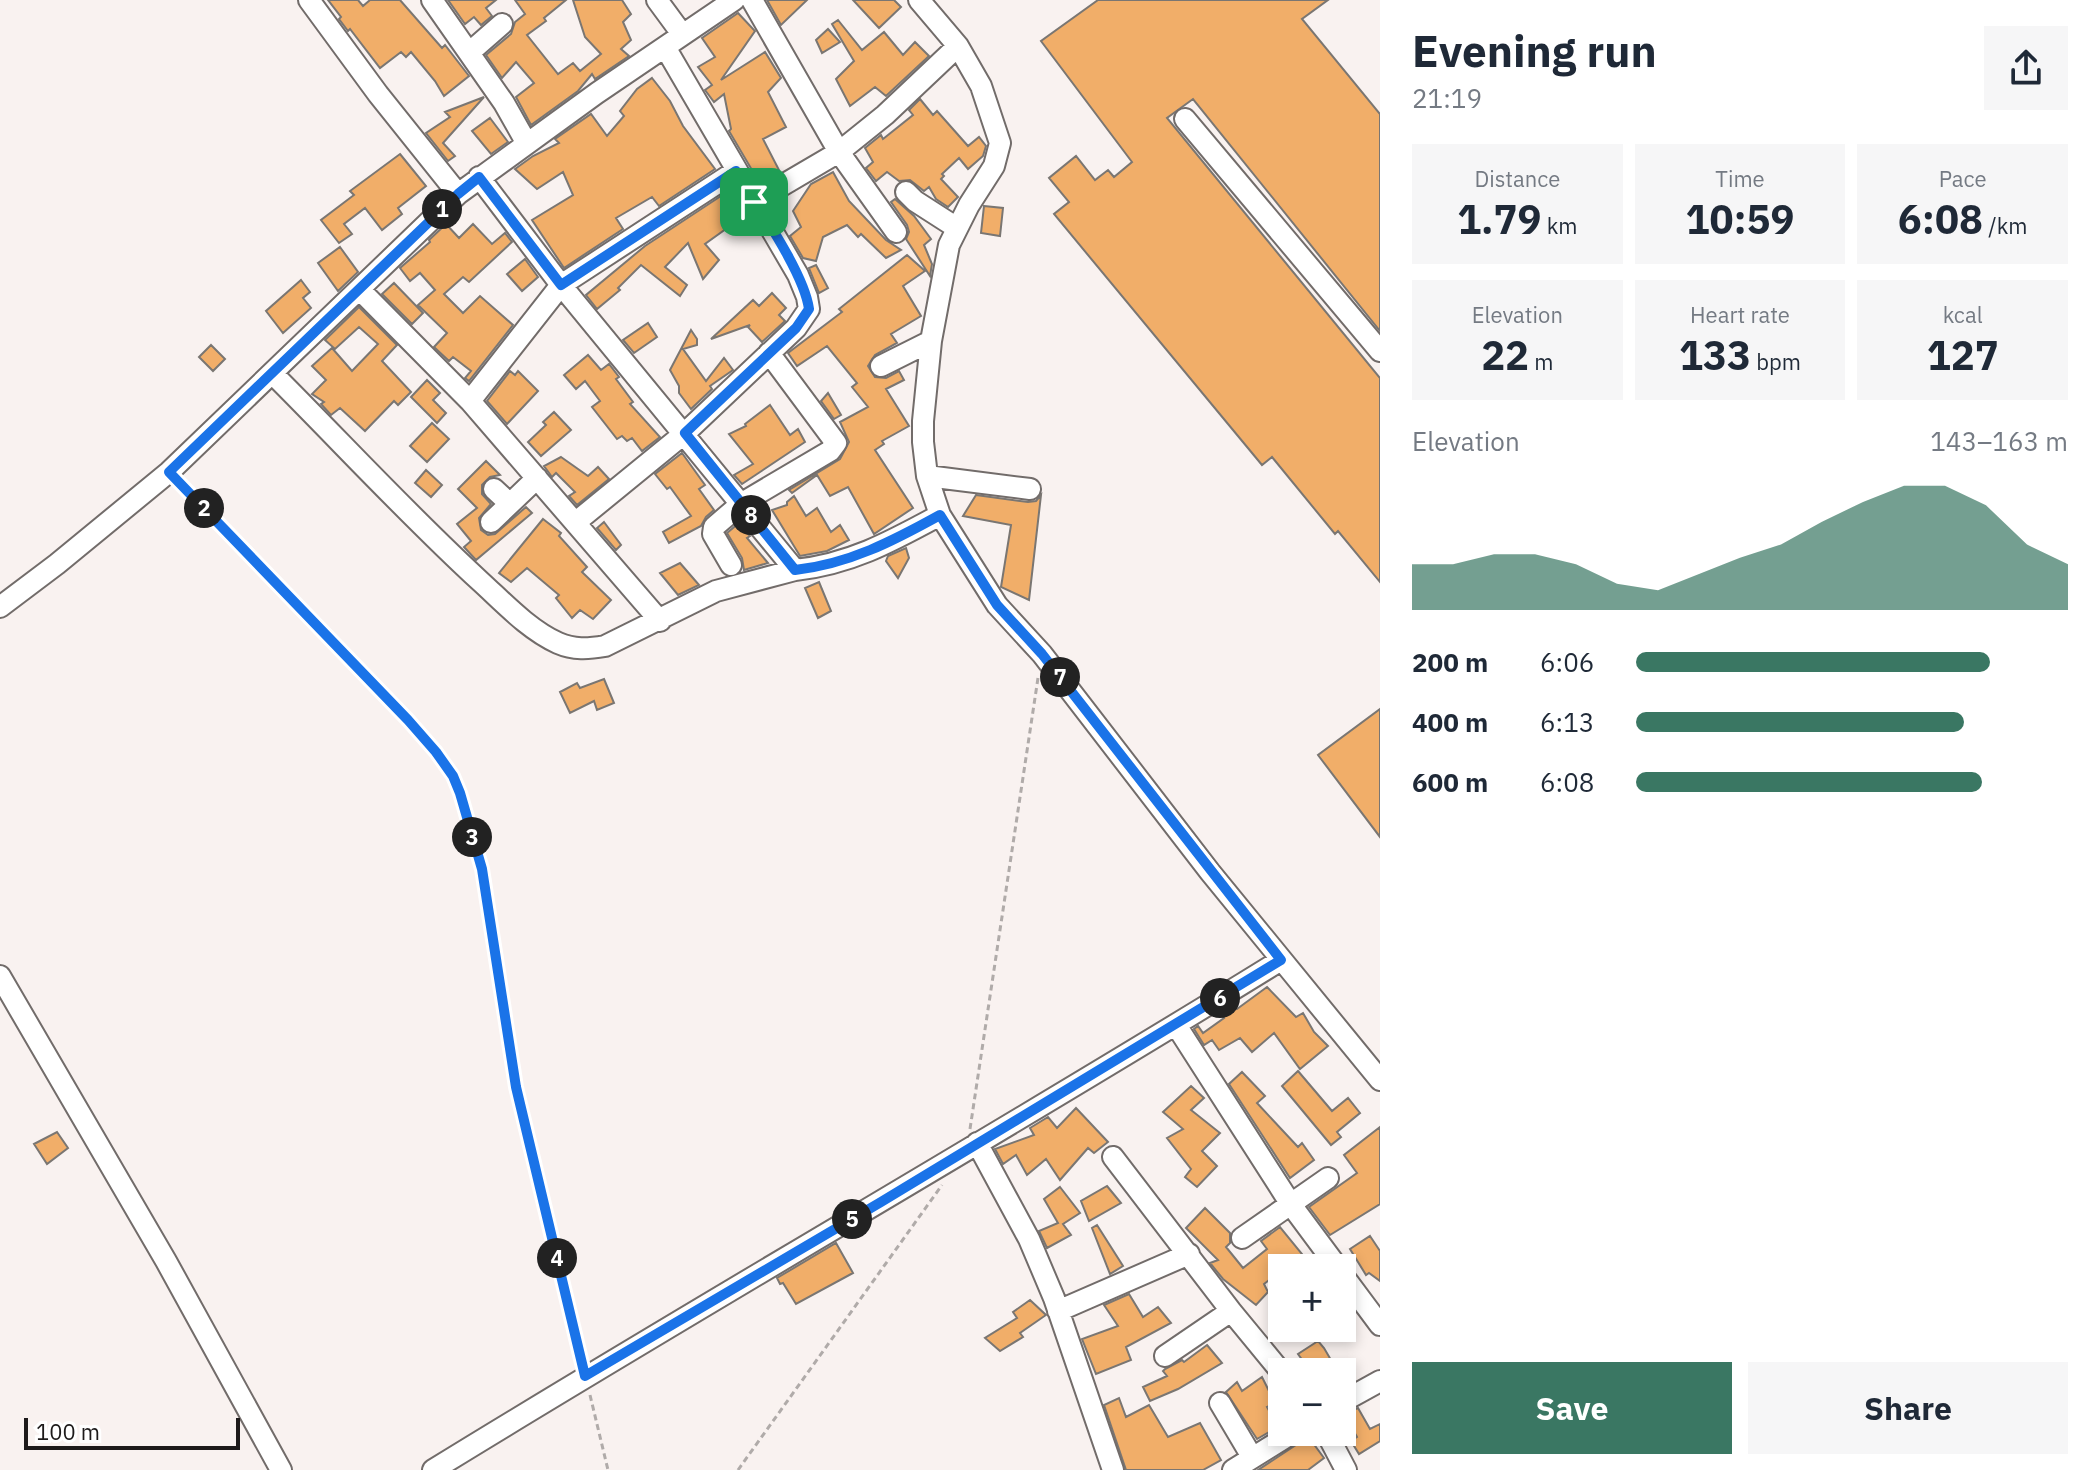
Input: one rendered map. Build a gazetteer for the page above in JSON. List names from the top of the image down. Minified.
{"scale_bar":"100 m","page":{"heading":["Evening run","21:19"],"stats":[["Distance","1.79 km"],["Time","10:59"],["Pace","6:08 /km"],["Elevation","22 m"],["Heart rate","133 bpm"],["kcal","127"]],"pins":["1","2","8","7","3","6","5","4"],"chart":["Elevation","143–163 m"],"list":[{"name":"200 m","note":"6:06"},{"name":"400 m","note":"6:13"},{"name":"600 m","note":"6:08"}],"map_buttons":["+","−"],"buttons":["Save","Share"],"scale":"100 m"}}
